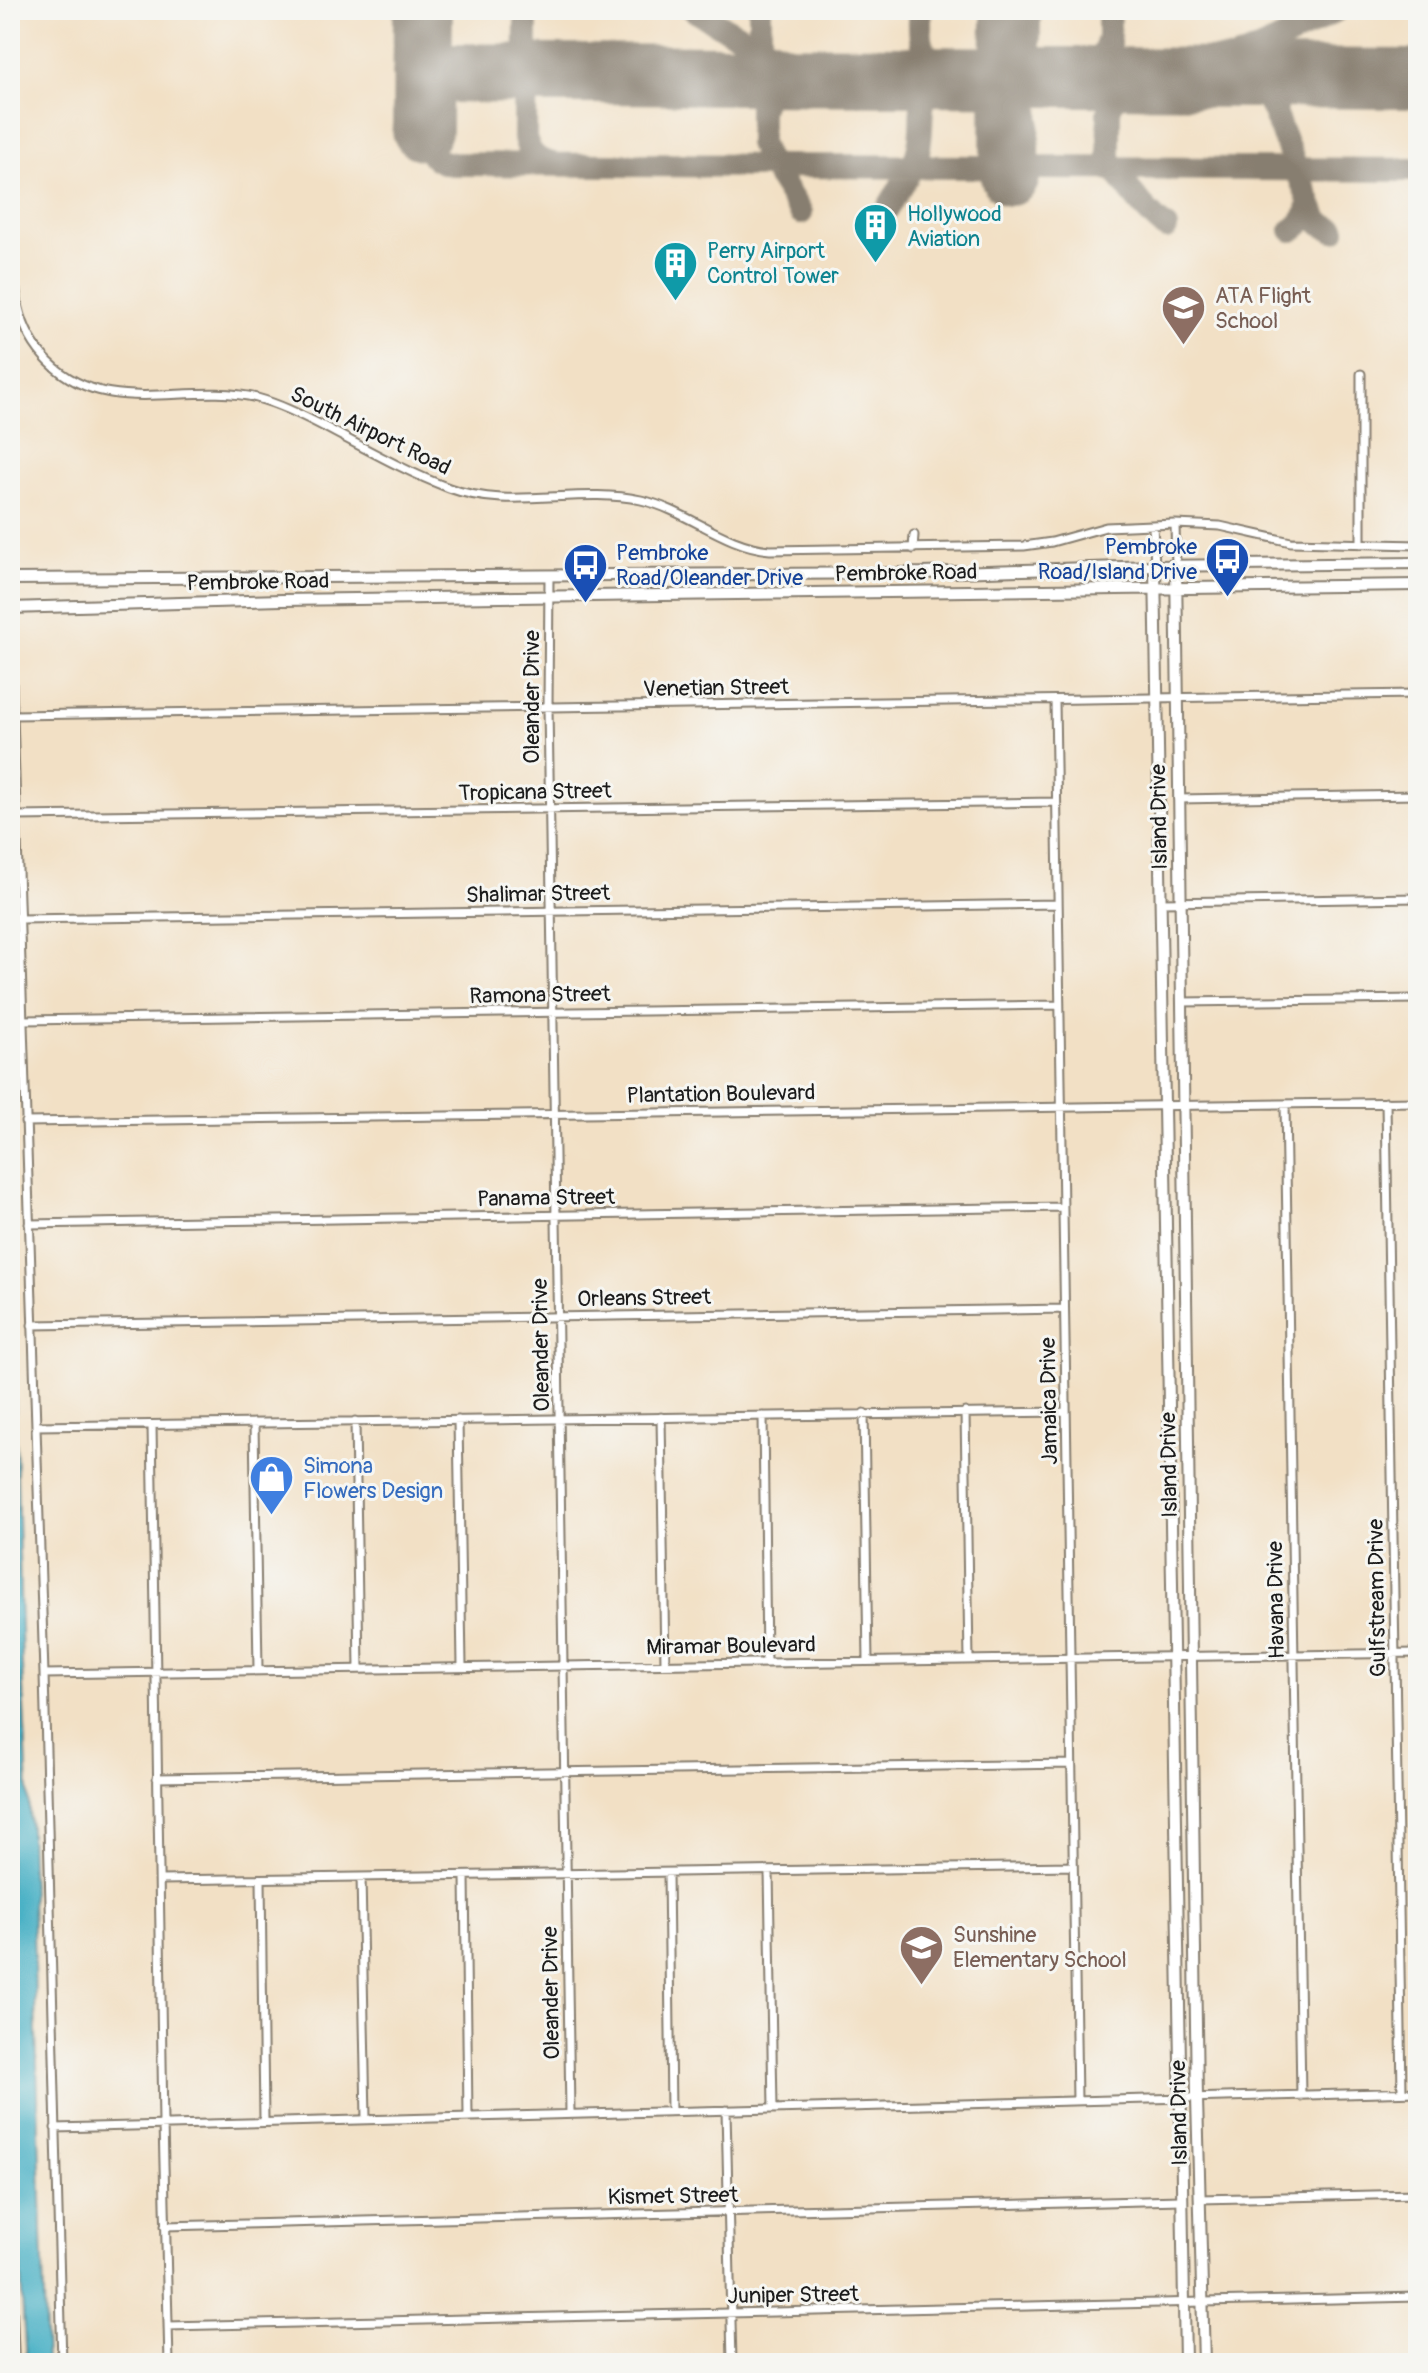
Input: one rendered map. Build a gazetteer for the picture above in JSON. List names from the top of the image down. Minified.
{"streets":{"street":["South Airport Road","Pembroke Road","Venetian Street","Oleander Drive","Tropicana Street","Island Drive","Shalimar Street","Ramona Street","Plantation Boulevard","Panama Street","Orleans Street","Jamaica Drive","Gulfstream Drive","Havana Drive","Miramar Boulevard","Kismet Street","Juniper Street"]},"crossings":[["Pembroke Road","Oleander Drive"],["Pembroke Road","Island Drive"],["Venetian Street","Oleander Drive"],["Venetian Street","Island Drive"],["Venetian Street","Jamaica Drive"],["Oleander Drive","Tropicana Street"],["Oleander Drive","Shalimar Street"],["Oleander Drive","Ramona Street"],["Oleander Drive","Plantation Boulevard"],["Oleander Drive","Panama Street"],["Oleander Drive","Orleans Street"],["Oleander Drive","Miramar Boulevard"],["Tropicana Street","Jamaica Drive"],["Island Drive","Plantation Boulevard"],["Island Drive","Miramar Boulevard"],["Island Drive","Kismet Street"],["Island Drive","Juniper Street"],["Shalimar Street","Jamaica Drive"],["Ramona Street","Jamaica Drive"],["Plantation Boulevard","Jamaica Drive"],["Plantation Boulevard","Gulfstream Drive"],["Plantation Boulevard","Havana Drive"],["Panama Street","Jamaica Drive"],["Orleans Street","Jamaica Drive"],["Jamaica Drive","Miramar Boulevard"],["Gulfstream Drive","Miramar Boulevard"],["Havana Drive","Miramar Boulevard"]],"places":{"building":["Hollywood Aviation","Perry Airport Control Tower"],"school or university":["ATA Flight School","Sunshine Elementary School"],"bus stop":["Pembroke Road/Island Drive","Pembroke Road/Oleander Drive"],"shop":["Simona Flowers Design"]}}
